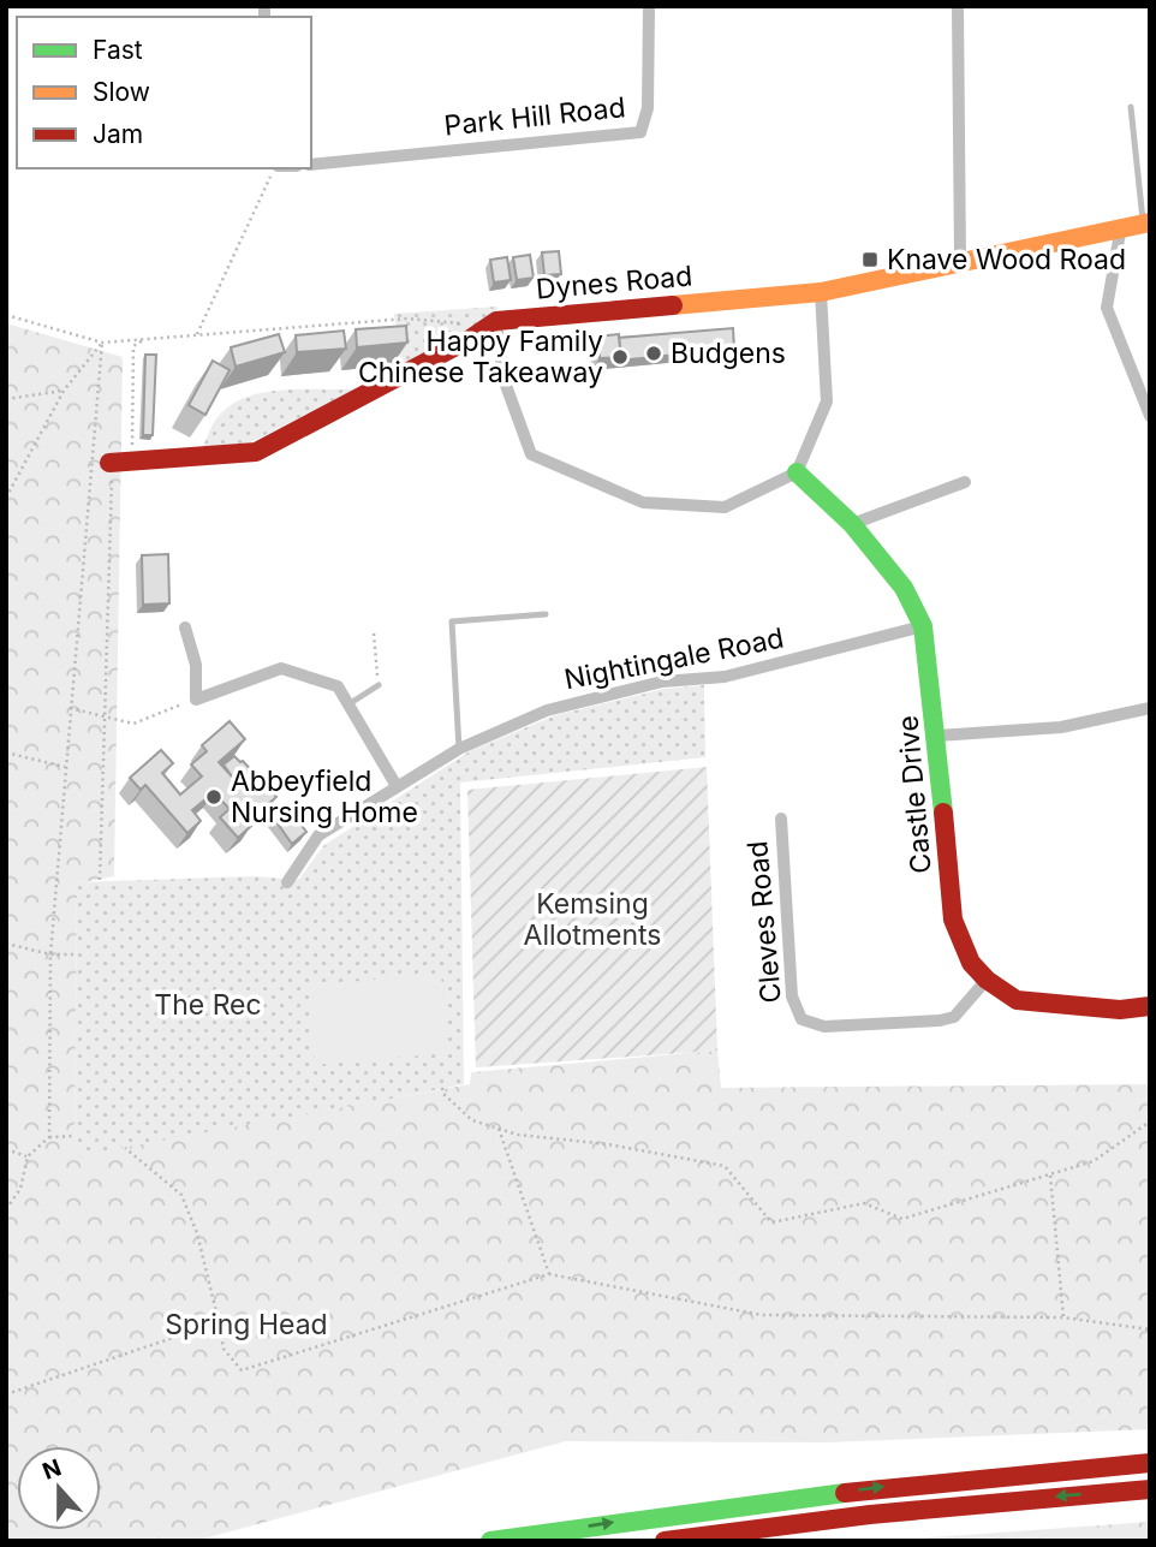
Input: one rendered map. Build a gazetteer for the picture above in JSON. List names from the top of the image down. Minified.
{"streets":{"main road":["Dynes Road","Castle Drive"],"street":["Park Hill Road","Nightingale Road","Cleves Road"]},"crossings":[["Nightingale Road","Castle Drive"],["Castle Drive","Cleves Road"]],"parks":["Kemsing Allotments","The Rec","Spring Head"],"places":{"transit":["Knave Wood Road"],"other":["Budgens","Happy Family Chinese Takeaway","Abbeyfield Nursing Home"]},"legend":["Fast","Slow","Jam"],"north":"top"}
